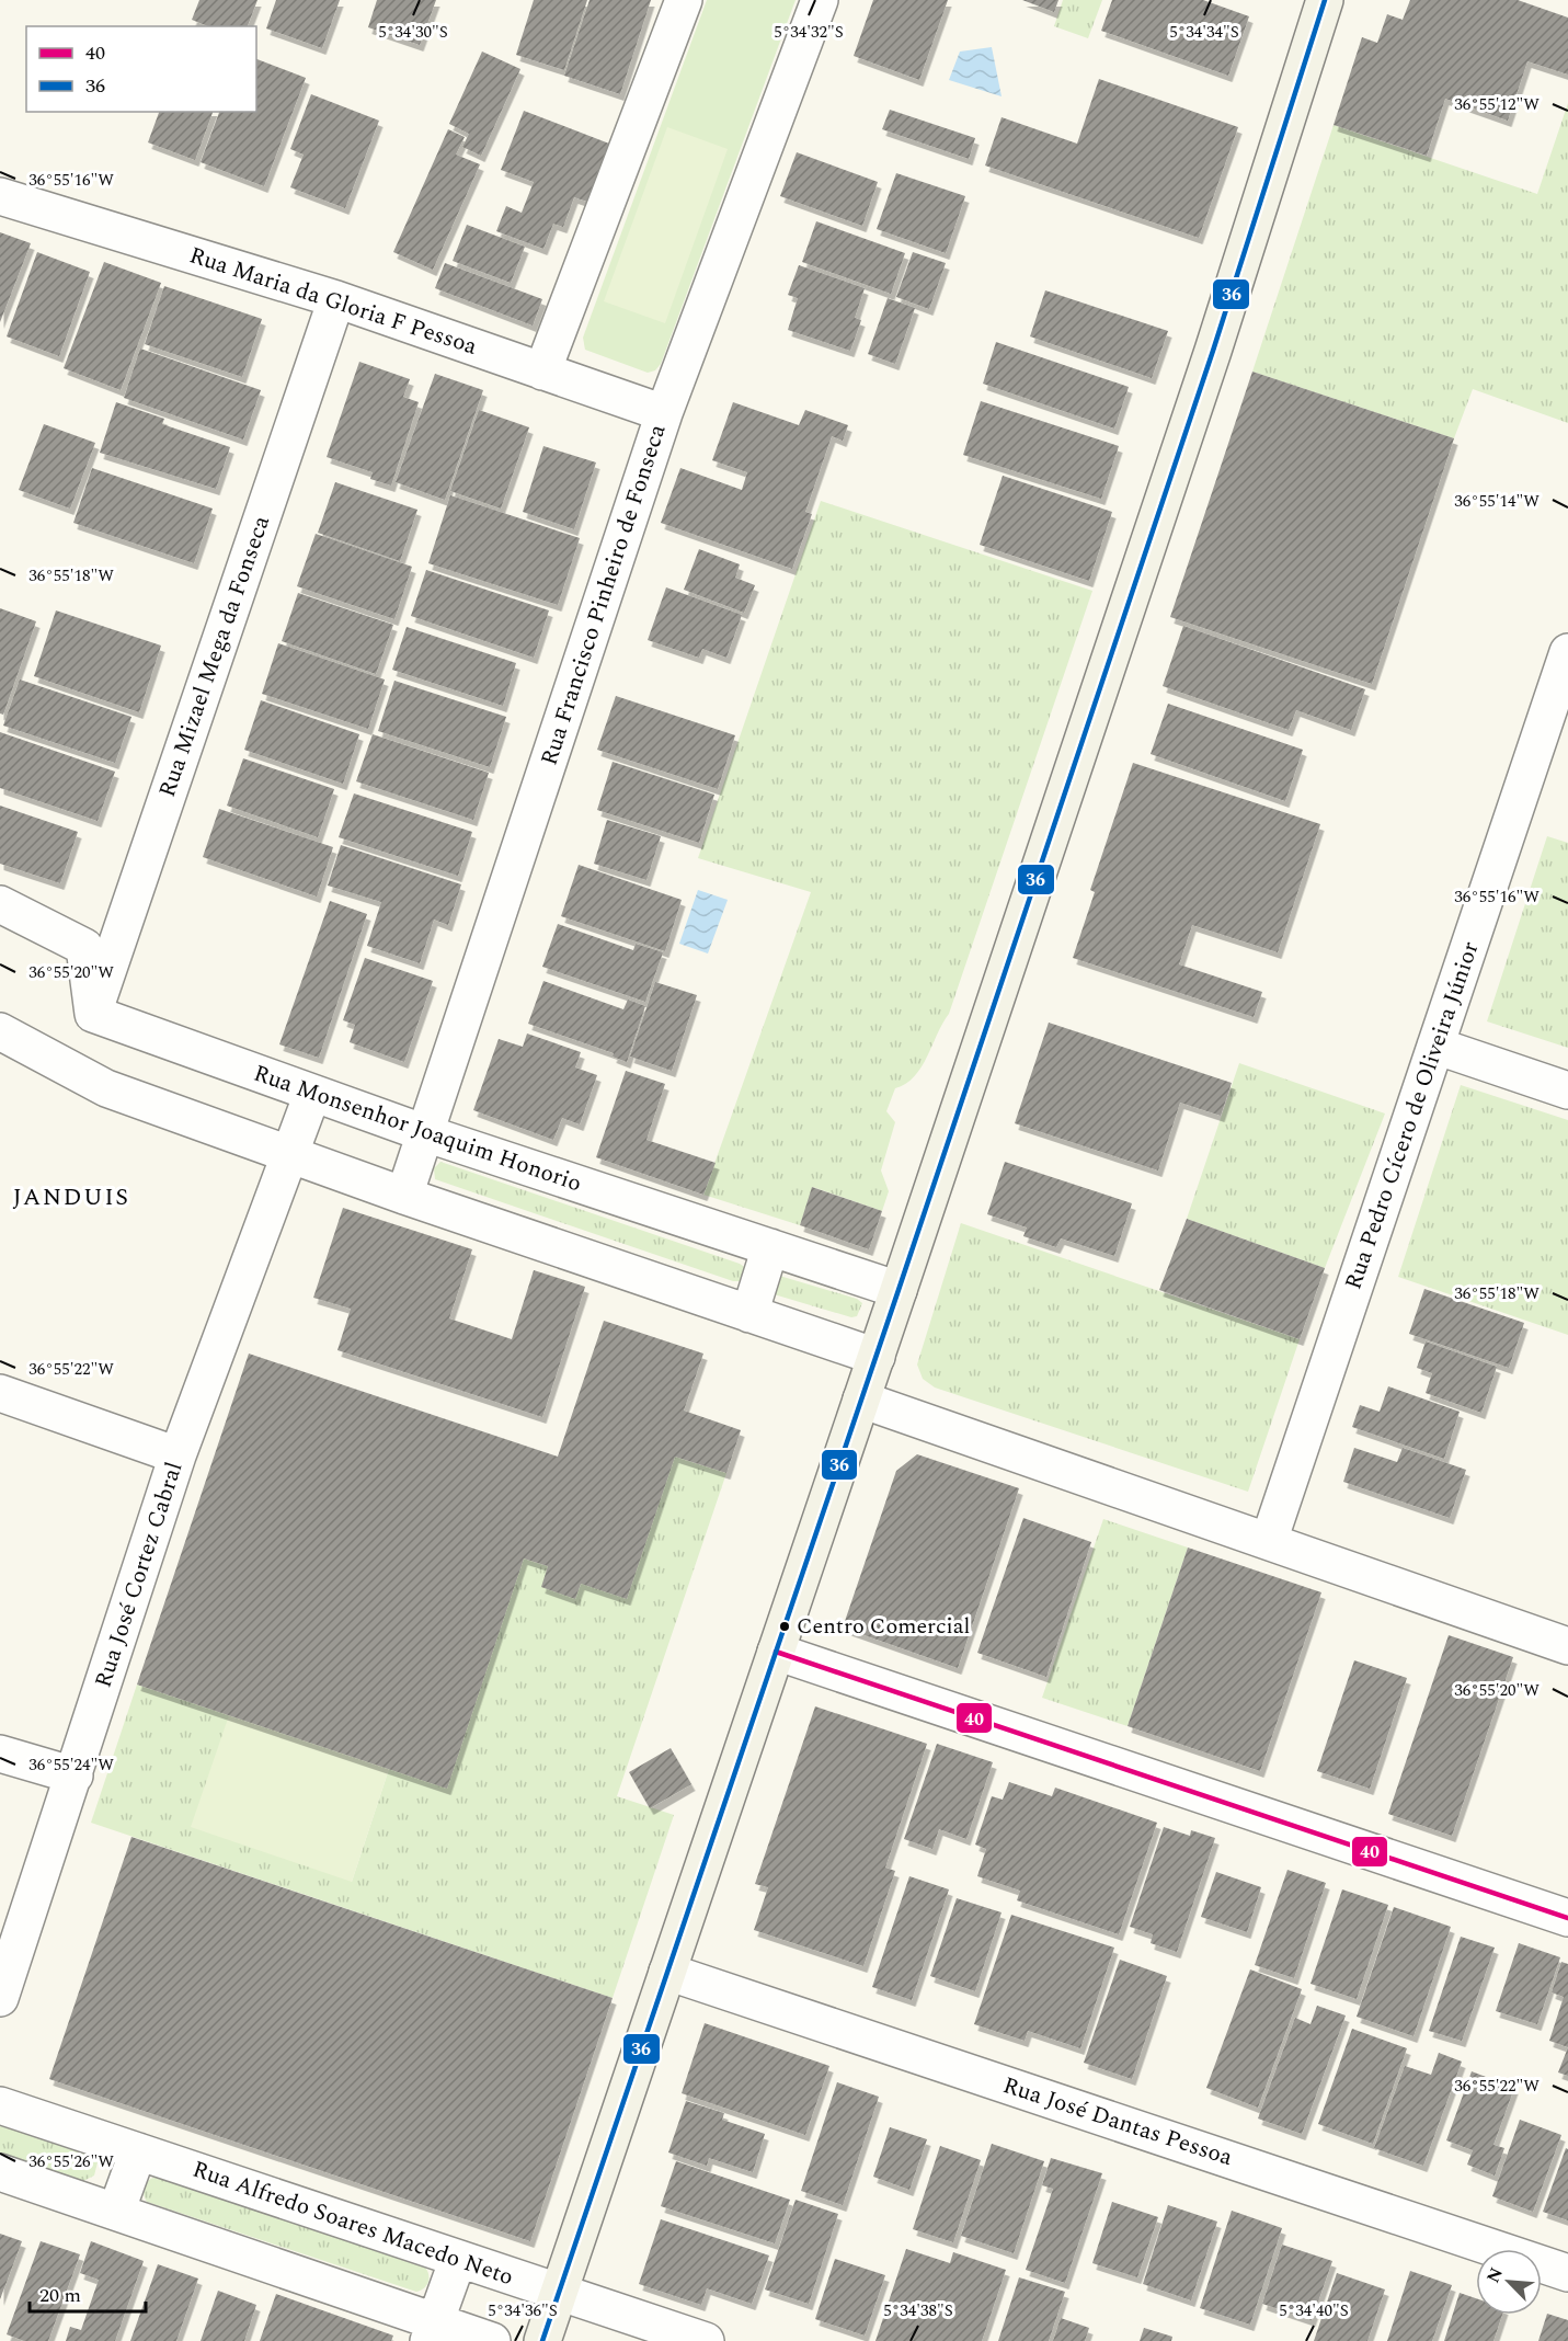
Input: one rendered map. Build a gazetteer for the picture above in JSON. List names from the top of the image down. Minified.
{"streets":{"street":["Rua Maria da Gloria F Pessoa","Rua Francisco Pinheiro de Fonseca","Rua Mizael Mega da Fonseca","Rua Pedro Cícero de Oliveira Júnior","Rua Monsenhor Joaquim Honorio","Rua José Cortez Cabral","Rua José Dantas Pessoa","Rua Alfredo Soares Macedo Neto"]},"crossings":[["Rua Maria da Gloria F Pessoa","Rua Francisco Pinheiro de Fonseca"],["Rua Maria da Gloria F Pessoa","Rua Mizael Mega da Fonseca"],["Rua Francisco Pinheiro de Fonseca","Rua Monsenhor Joaquim Honorio"],["Rua Mizael Mega da Fonseca","Rua Monsenhor Joaquim Honorio"],["Rua Monsenhor Joaquim Honorio","Rua José Cortez Cabral"]],"districts":["JANDUIS"],"places":["Centro Comercial"],"lines":["transit line 36","transit line 40"],"legend":["40","36"],"scale_bar":"20 m","north":"top left","coordinates":["5°34'30\"S","5°34'32\"S","5°34'34\"S","36°55'12\"W","36°55'16\"W","36°55'14\"W","36°55'18\"W","36°55'20\"W","36°55'22\"W","36°55'24\"W","36°55'26\"W","5°34'36\"S","5°34'38\"S","5°34'40\"S"]}
